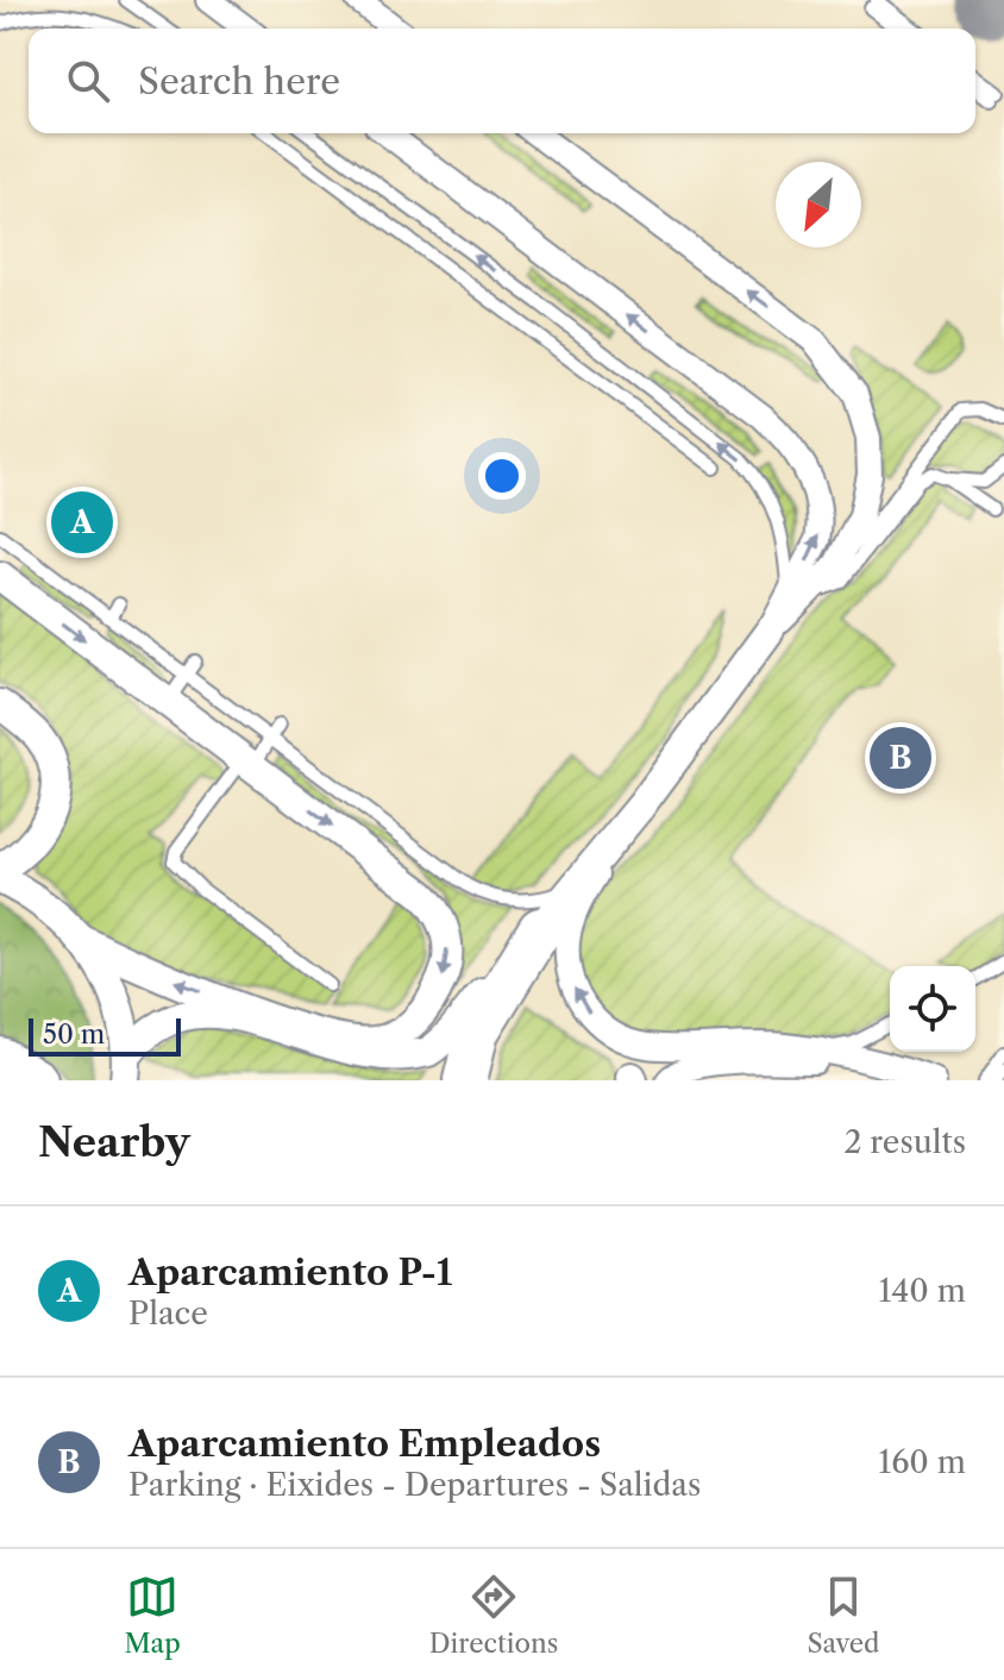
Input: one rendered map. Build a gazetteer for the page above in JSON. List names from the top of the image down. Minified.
{"scale_bar":"50 m","north":"bottom left","page":{"search":"Search here","pins":["A","B"],"scale":"50 m","heading":["Nearby","2 results"],"list":[{"mark":"A","name":"Aparcamiento P-1","note":"Place","value":"140 m"},{"mark":"B","name":"Aparcamiento Empleados","note":"Parking · Eixides - Departures - Salidas","value":"160 m"}],"nav":["Map","Directions","Saved"]}}
